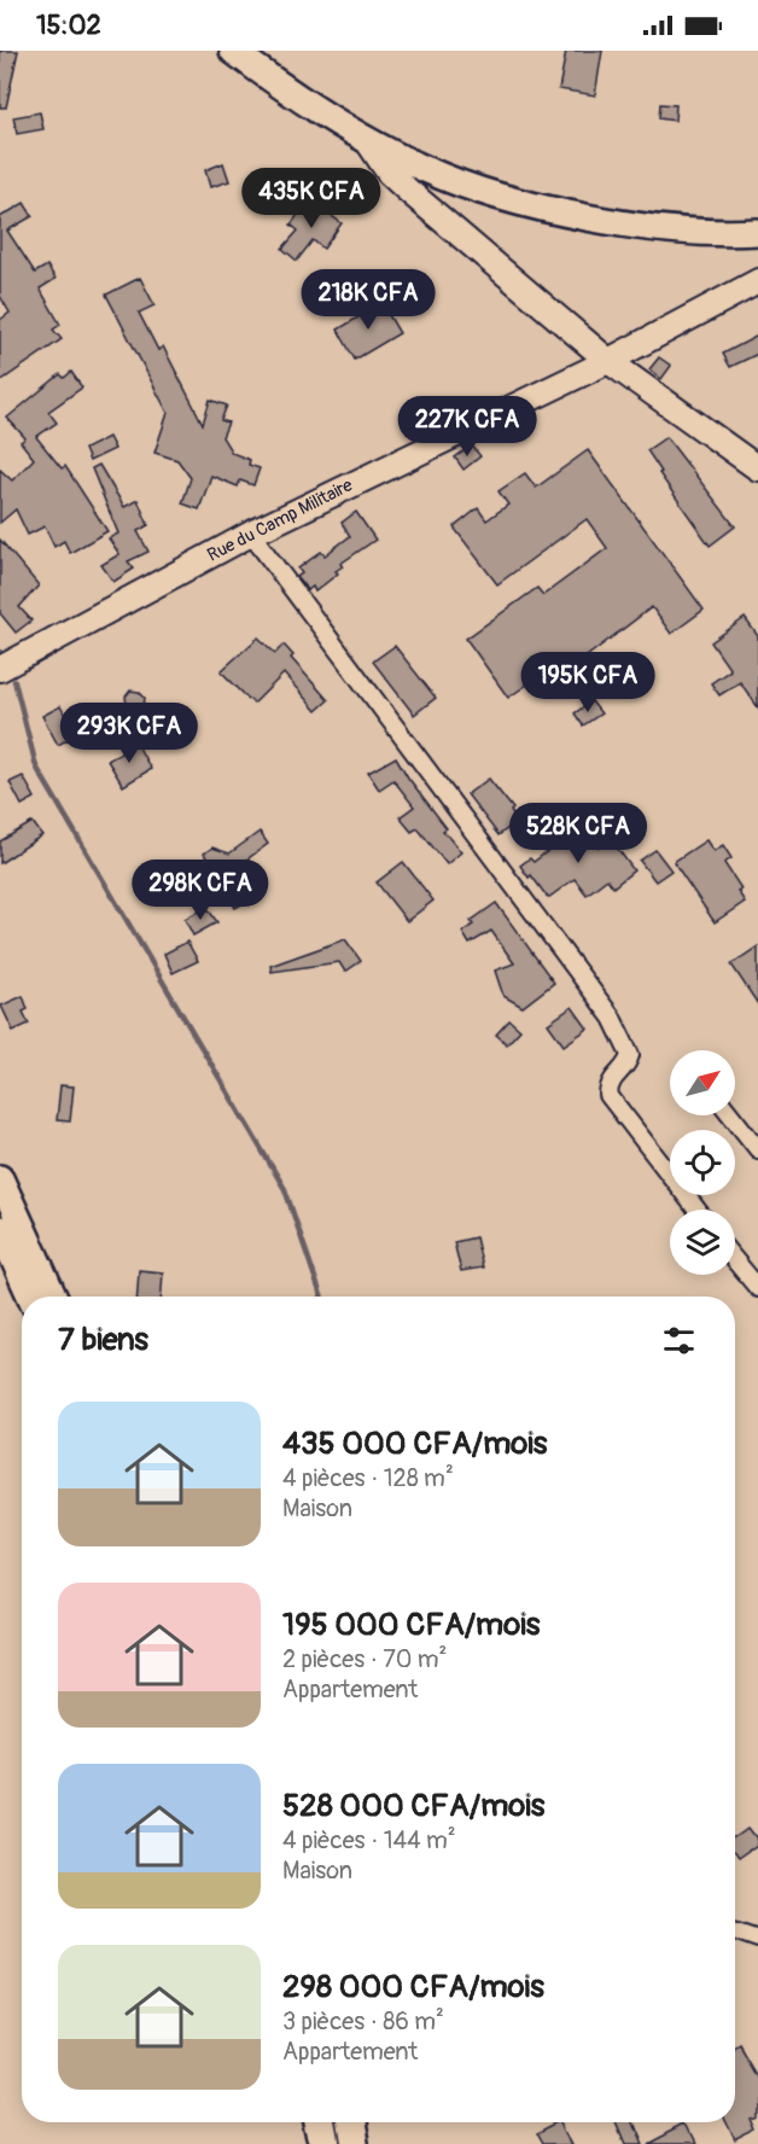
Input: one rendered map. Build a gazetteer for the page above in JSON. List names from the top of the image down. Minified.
{"streets":{"street":["Rue du Camp Militaire"]},"north":"top right","page":{"status":"15:02","price":["435K CFA","218K CFA","227K CFA","195K CFA","293K CFA","528K CFA","298K CFA"],"heading":"7 biens","list":[{"name":"435 000 CFA/mois","note":"4 pièces · 128 m² · Maison"},{"name":"195 000 CFA/mois","note":"2 pièces · 70 m² · Appartement"},{"name":"528 000 CFA/mois","note":"4 pièces · 144 m² · Maison"},{"name":"298 000 CFA/mois","note":"3 pièces · 86 m² · Appartement"}]}}
